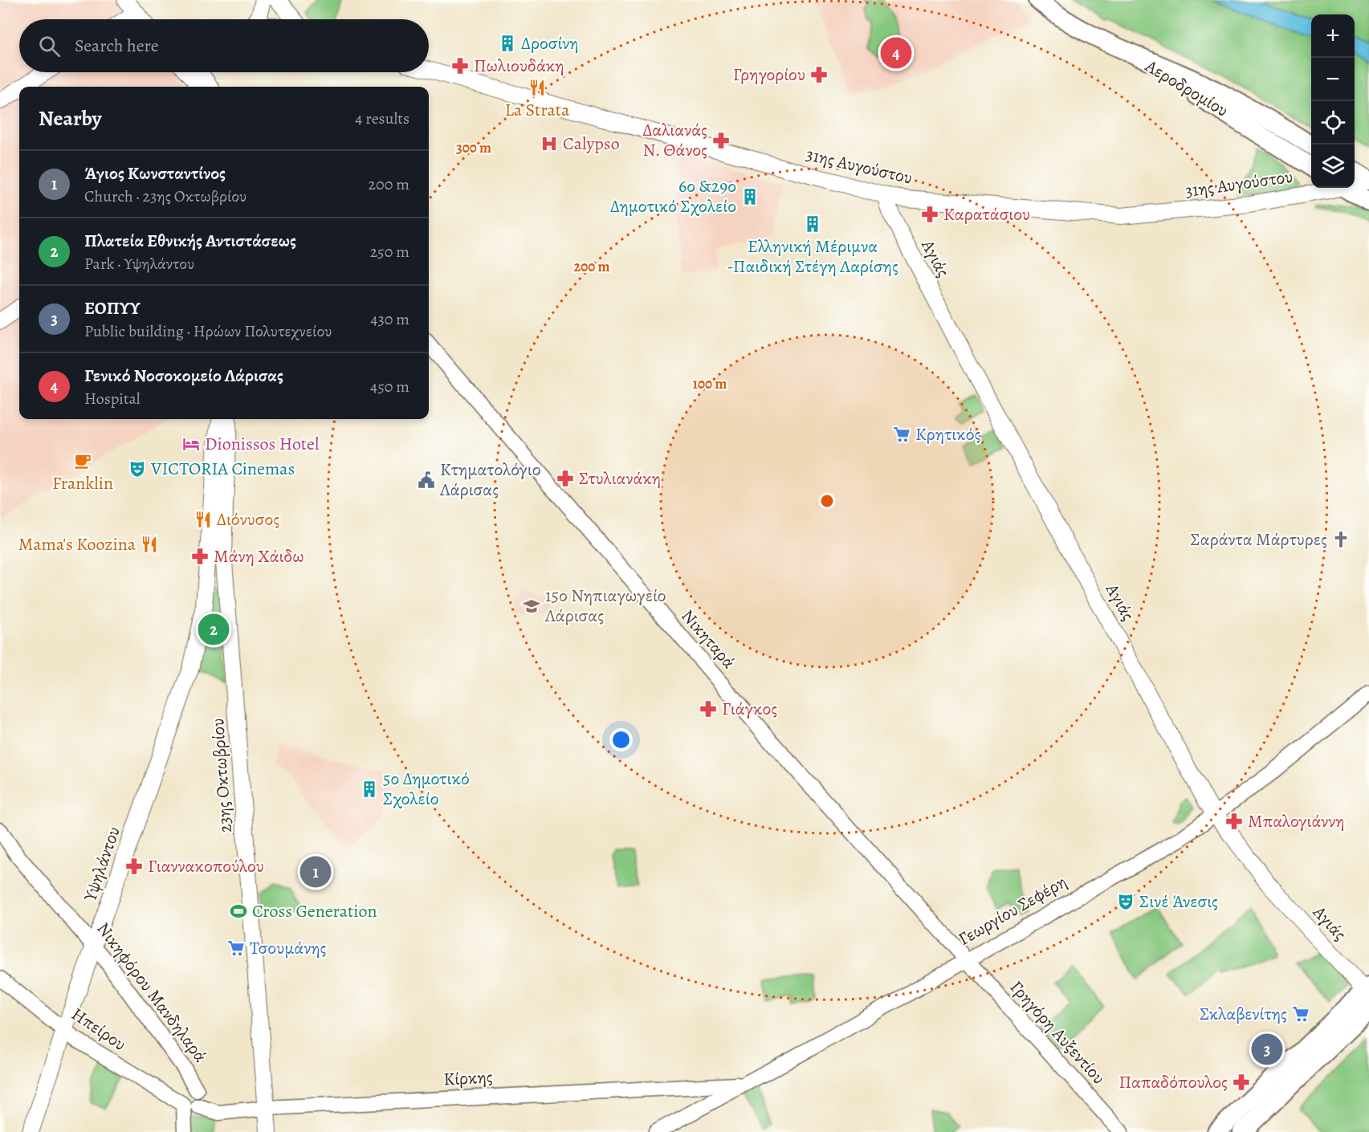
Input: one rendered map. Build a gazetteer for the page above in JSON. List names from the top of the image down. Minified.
{"streets":{"main road":["Αεροδρομίου","31ης Αυγούστου","Αγιάς","23ης Οκτωβρίου","Υψηλάντου"],"street":["Νικηταρά","Γεωργίου Σεφέρη","Νικηφόρου Μανδηλαρά","Ηπείρου","Γρηγόρη Αυξεντίου","Κίρκης"]},"crossings":[["31ης Αυγούστου","Αγιάς"],["Αγιάς","Γεωργίου Σεφέρη"],["Νικηταρά","Γεωργίου Σεφέρη"],["Νικηταρά","Γρηγόρη Αυξεντίου"],["23ης Οκτωβρίου","Υψηλάντου"],["23ης Οκτωβρίου","Κίρκης"],["Υψηλάντου","Νικηφόρου Μανδηλαρά"],["Υψηλάντου","Ηπείρου"],["Γεωργίου Σεφέρη","Γρηγόρη Αυξεντίου"],["Γεωργίου Σεφέρη","Κίρκης"],["Νικηφόρου Μανδηλαρά","Ηπείρου"],["Νικηφόρου Μανδηλαρά","Κίρκης"],["Ηπείρου","Κίρκης"]],"places":{"building":["Δροσίνη","6ο &29ο Δημοτικό Σχολείο","Ελληνική Μέριμνα -Παιδική Στέγη Λαρίσης","5ο Δημοτικό Σχολείο"],"pharmacy":["Πωλιουδάκη","Γρηγορίου","Δαλιανάς Ν. Θάνος","Καρατάσιου","Στυλιανάκη","Μάνη Χάιδω","Γιάγκος","Μπαλογιάννη","Γιαννακοπούλου","Παπαδόπουλος"],"restaurant":["La Strata","Διόνυσος","Mama's Koozina"],"hospital":["Calypso"],"supermarket":["Κρητικός","Τσουμάνης","Σκλαβενίτης"],"hotel":["Dionissos Hotel"],"cafe":["Franklin"],"theatre":["VICTORIA Cinemas","Σινέ Άνεσις"],"public building":["Κτηματολόγιο Λάρισας"],"church":["Σαράντα Μάρτυρες"],"school or university":["15ο Νηπιαγωγείο Λάρισας"],"sports":["Cross Generation"]},"page":{"map_buttons":["+","−"],"search":"Search here","pins":["4","2","1","3"],"heading":["Nearby","4 results"],"list":[{"mark":"1","name":"Άγιος Κωνσταντίνος","note":"Church · 23ης Οκτωβρίου","value":"200 m"},{"mark":"2","name":"Πλατεία Εθνικής Αντιστάσεως","note":"Park · Υψηλάντου","value":"250 m"},{"mark":"3","name":"ΕΟΠΥΥ","note":"Public building · Ηρώων Πολυτεχνείου","value":"430 m"},{"mark":"4","name":"Γενικό Νοσοκομείο Λάρισας","note":"Hospital","value":"450 m"}]},"rings":["300 m","200 m","100 m"]}
